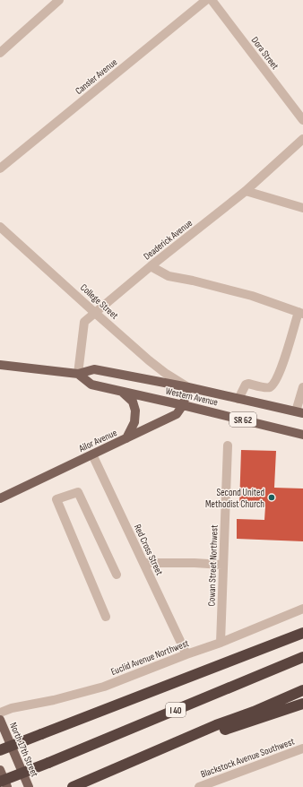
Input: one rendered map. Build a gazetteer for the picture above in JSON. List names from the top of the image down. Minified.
{"streets":{"highway":["I 40"],"main road":["Western Avenue","SR 62","Ailor Avenue","North 17th Street"],"street":["Dora Street","Cansler Avenue","Deaderick Avenue","College Street","Red Cross Street","Cowan Street Northwest","Euclid Avenue Northwest","Blackstock Avenue Southwest"]},"crossings":[["Deaderick Avenue","College Street"],["Deaderick Avenue","Western Avenue"],["College Street","Western Avenue"],["College Street","Ailor Avenue"],["Western Avenue","Ailor Avenue"],["Ailor Avenue","Red Cross Street"],["Red Cross Street","Euclid Avenue Northwest"],["Cowan Street Northwest","Euclid Avenue Northwest"]],"places":["Second United Methodist Church"]}
